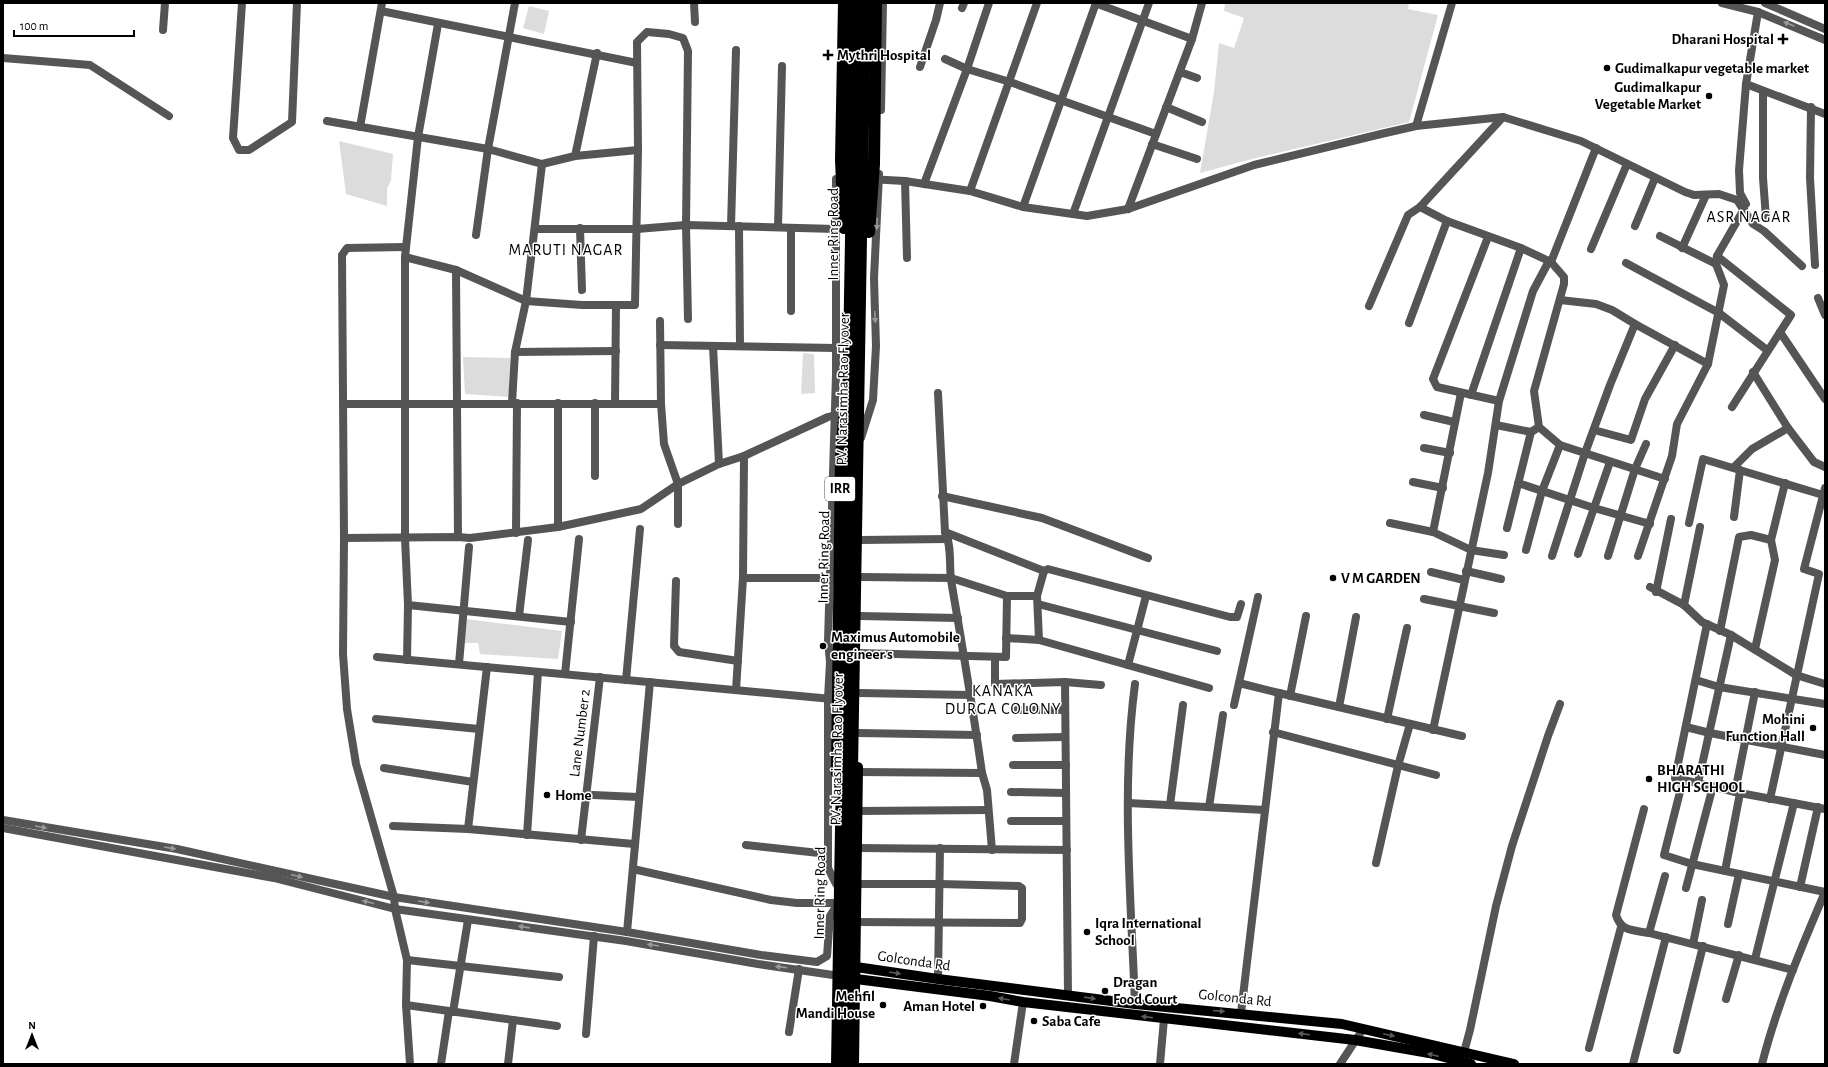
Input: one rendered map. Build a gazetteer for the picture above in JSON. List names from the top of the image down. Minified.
{"streets":{"highway":["P.V. Narasimha Rao Flyover"],"main road":["Inner Ring Road","IRR","Golconda Rd"],"street":["Lane Number 2"]},"crossings":[["Inner Ring Road","P.V. Narasimha Rao Flyover"],["Inner Ring Road","Golconda Rd"]],"districts":["ASR NAGAR","MARUTI NAGAR","KANAKA DURGA COLONY"],"places":{"health":["Dharani Hospital","Mythri Hospital"],"other":["Gudimalkapur vegetable market","Gudimalkapur Vegetable Market","V M GARDEN","Maximus Automobile engineer s","Mohini Function Hall","BHARATHI HIGH SCHOOL","Home","Iqra International School","Dragan Food Court","Mehfil Mandi House","Aman Hotel","Saba Cafe"]},"scale_bar":"100 m","north":"top"}
